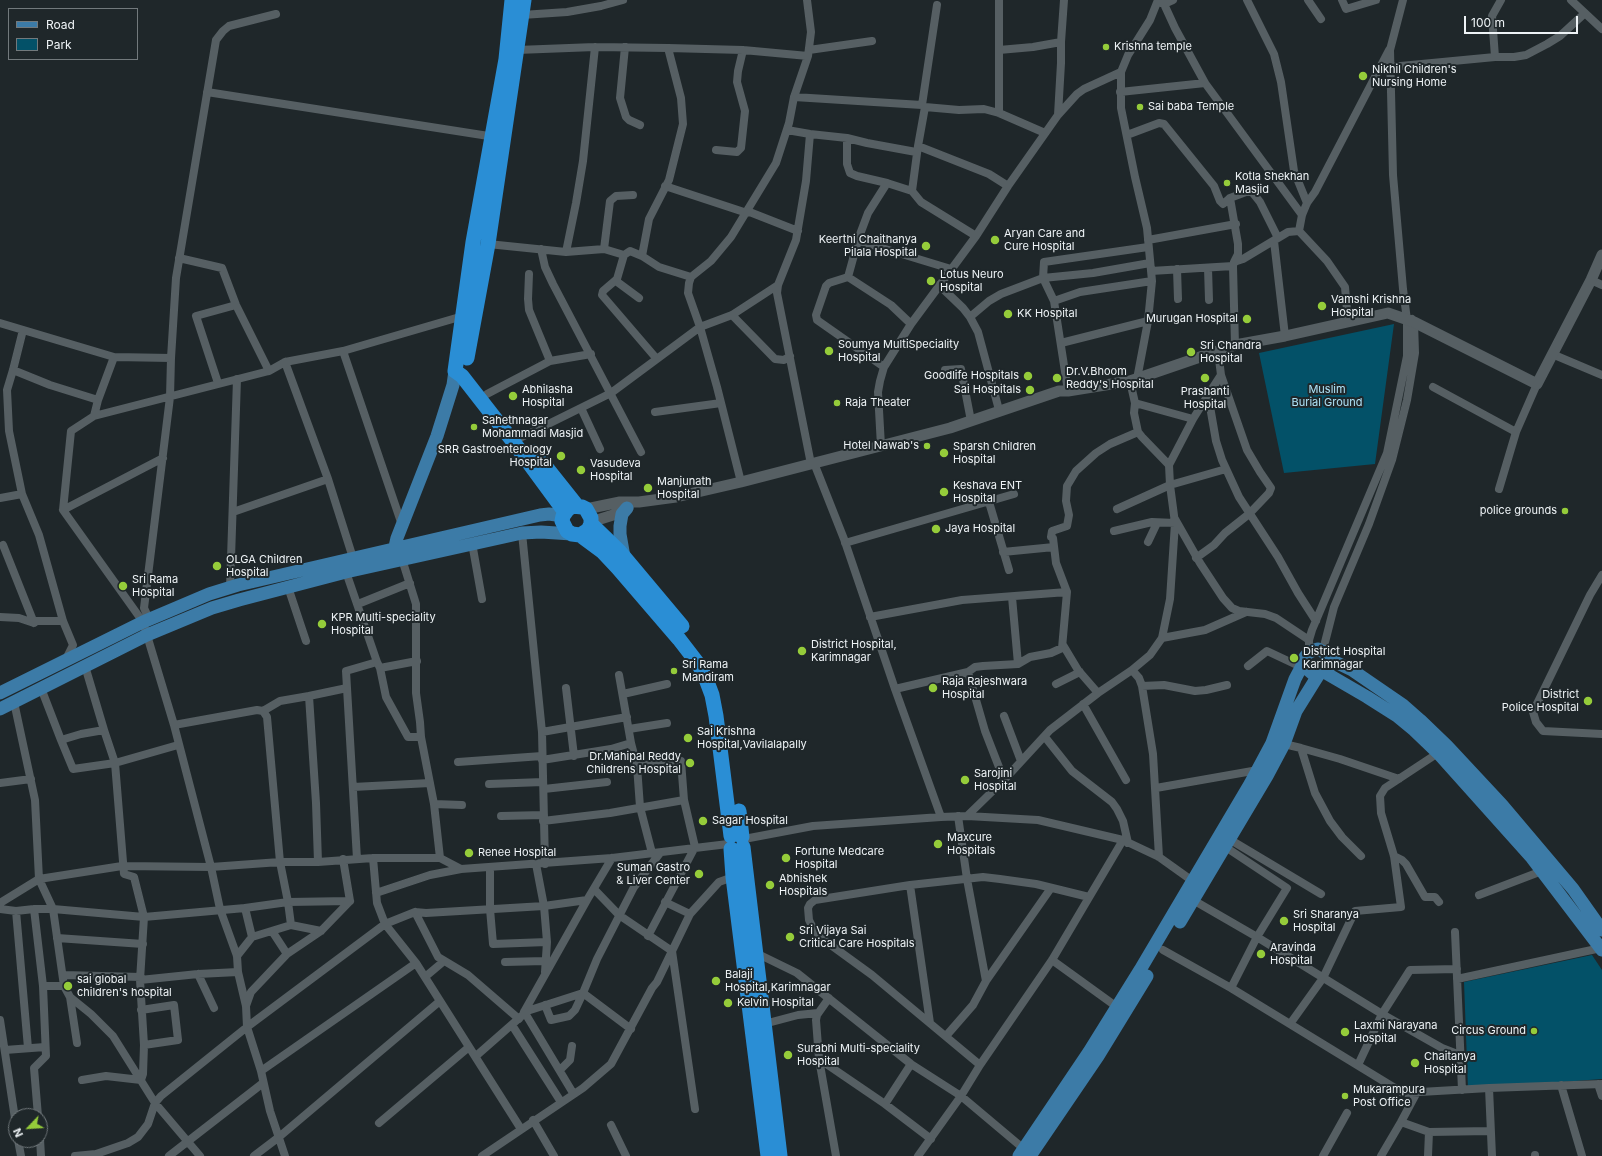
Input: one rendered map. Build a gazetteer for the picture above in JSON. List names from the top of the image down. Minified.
{"parks":["Muslim Burial Ground"],"places":["Krishna temple","Nikhil Children's Nursing Home","Sai baba Temple","Kotla Shekhan Masjid","Aryan Care and Cure Hospital","Keerthi Chaithanya Pilala Hospital","Lotus Neuro Hospital","Vamshi Krishna Hospital","KK Hospital","Murugan Hospital","Soumya MultiSpeciality Hospital","Sri Chandra Hospital","Goodlife Hospitals","Dr.V.Bhoom Reddy's Hospital","Prashanti Hospital","Sai Hospitals","Abhilasha Hospital","Raja Theater","Sahethnagar Mohammadi Masjid","Hotel Nawab's","Sparsh Children Hospital","SRR Gastroenterology Hospital","Vasudeva Hospital","Manjunath Hospital","Keshava ENT Hospital","police grounds","Jaya Hospital","OLGA Children Hospital","Sri Rama Hospital","KPR Multi-speciality Hospital","District Hospital, Karimnagar","District Hospital Karimnagar","Sri Rama Mandiram","Raja Rajeshwara Hospital","District Police Hospital","Sai Krishna Hospital,Vavilalapally","Dr.Mahipal Reddy Childrens Hospital","Sarojini Hospital","Sagar Hospital","Maxcure Hospitals","Renee Hospital","Fortune Medcare Hospital","Suman Gastro & Liver Center","Abhishek Hospitals","Sri Sharanya Hospital","Sri Vijaya Sai Critical Care Hospitals","Aravinda Hospital","Balaji Hospital,Karimnagar","sai global children's hospital","Kelvin Hospital","Circus Ground","Laxmi Narayana Hospital","Surabhi Multi-speciality Hospital","Chaitanya Hospital","Mukarampura Post Office"],"legend":["Road","Park"],"scale_bar":"100 m","north":"bottom left"}
